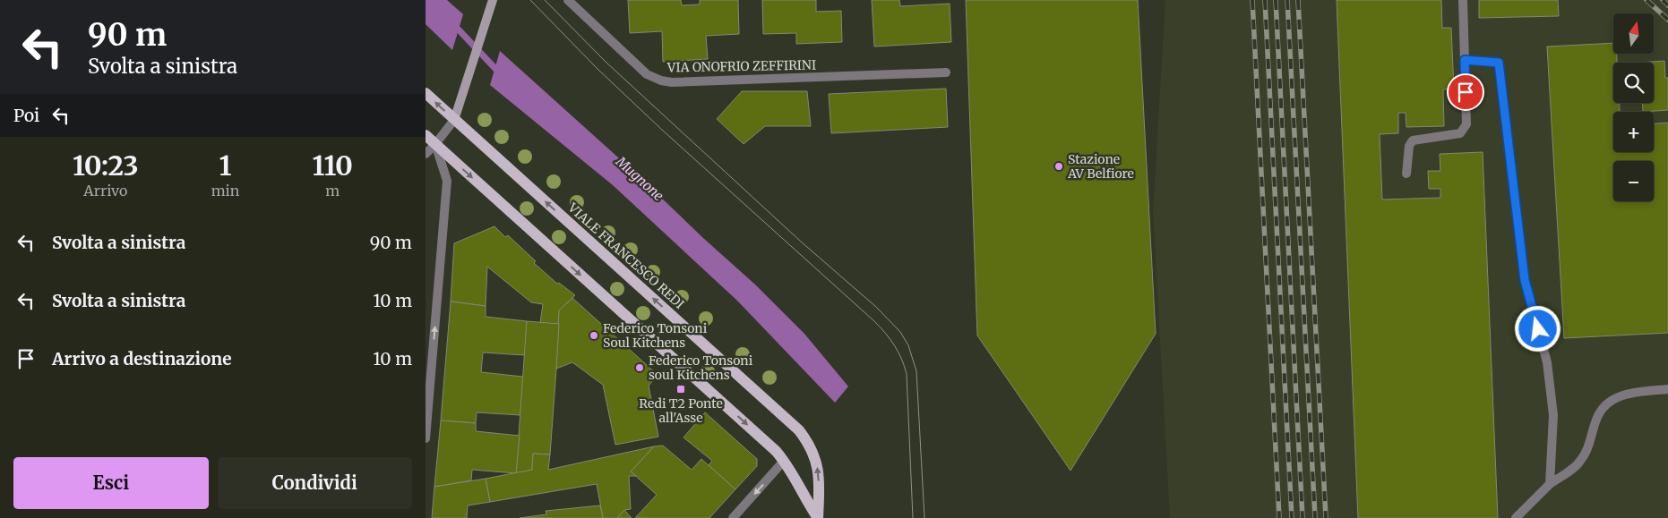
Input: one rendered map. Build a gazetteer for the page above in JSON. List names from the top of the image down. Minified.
{"streets":{"main road":["VIALE FRANCESCO REDI"],"street":["VIA ONOFRIO ZEFFIRINI"]},"water":["Mugnone"],"places":{"other":["Stazione AV Belfiore","Federico Tonsoni Soul Kitchens","Federico Tonsoni soul Kitchens"],"transit":["Redi T2 Ponte all'Asse"]},"north":"top","page":{"turn":["90 m","Svolta a sinistra"],"map_buttons":["+","−"],"then":"Poi","eta":["10:23","Arrivo","1","min","110","m"],"list":[{"name":"Svolta a sinistra","value":"90 m"},{"name":"Svolta a sinistra","value":"10 m"},{"name":"Arrivo a destinazione","value":"10 m"}],"buttons":["Esci","Condividi"]}}
